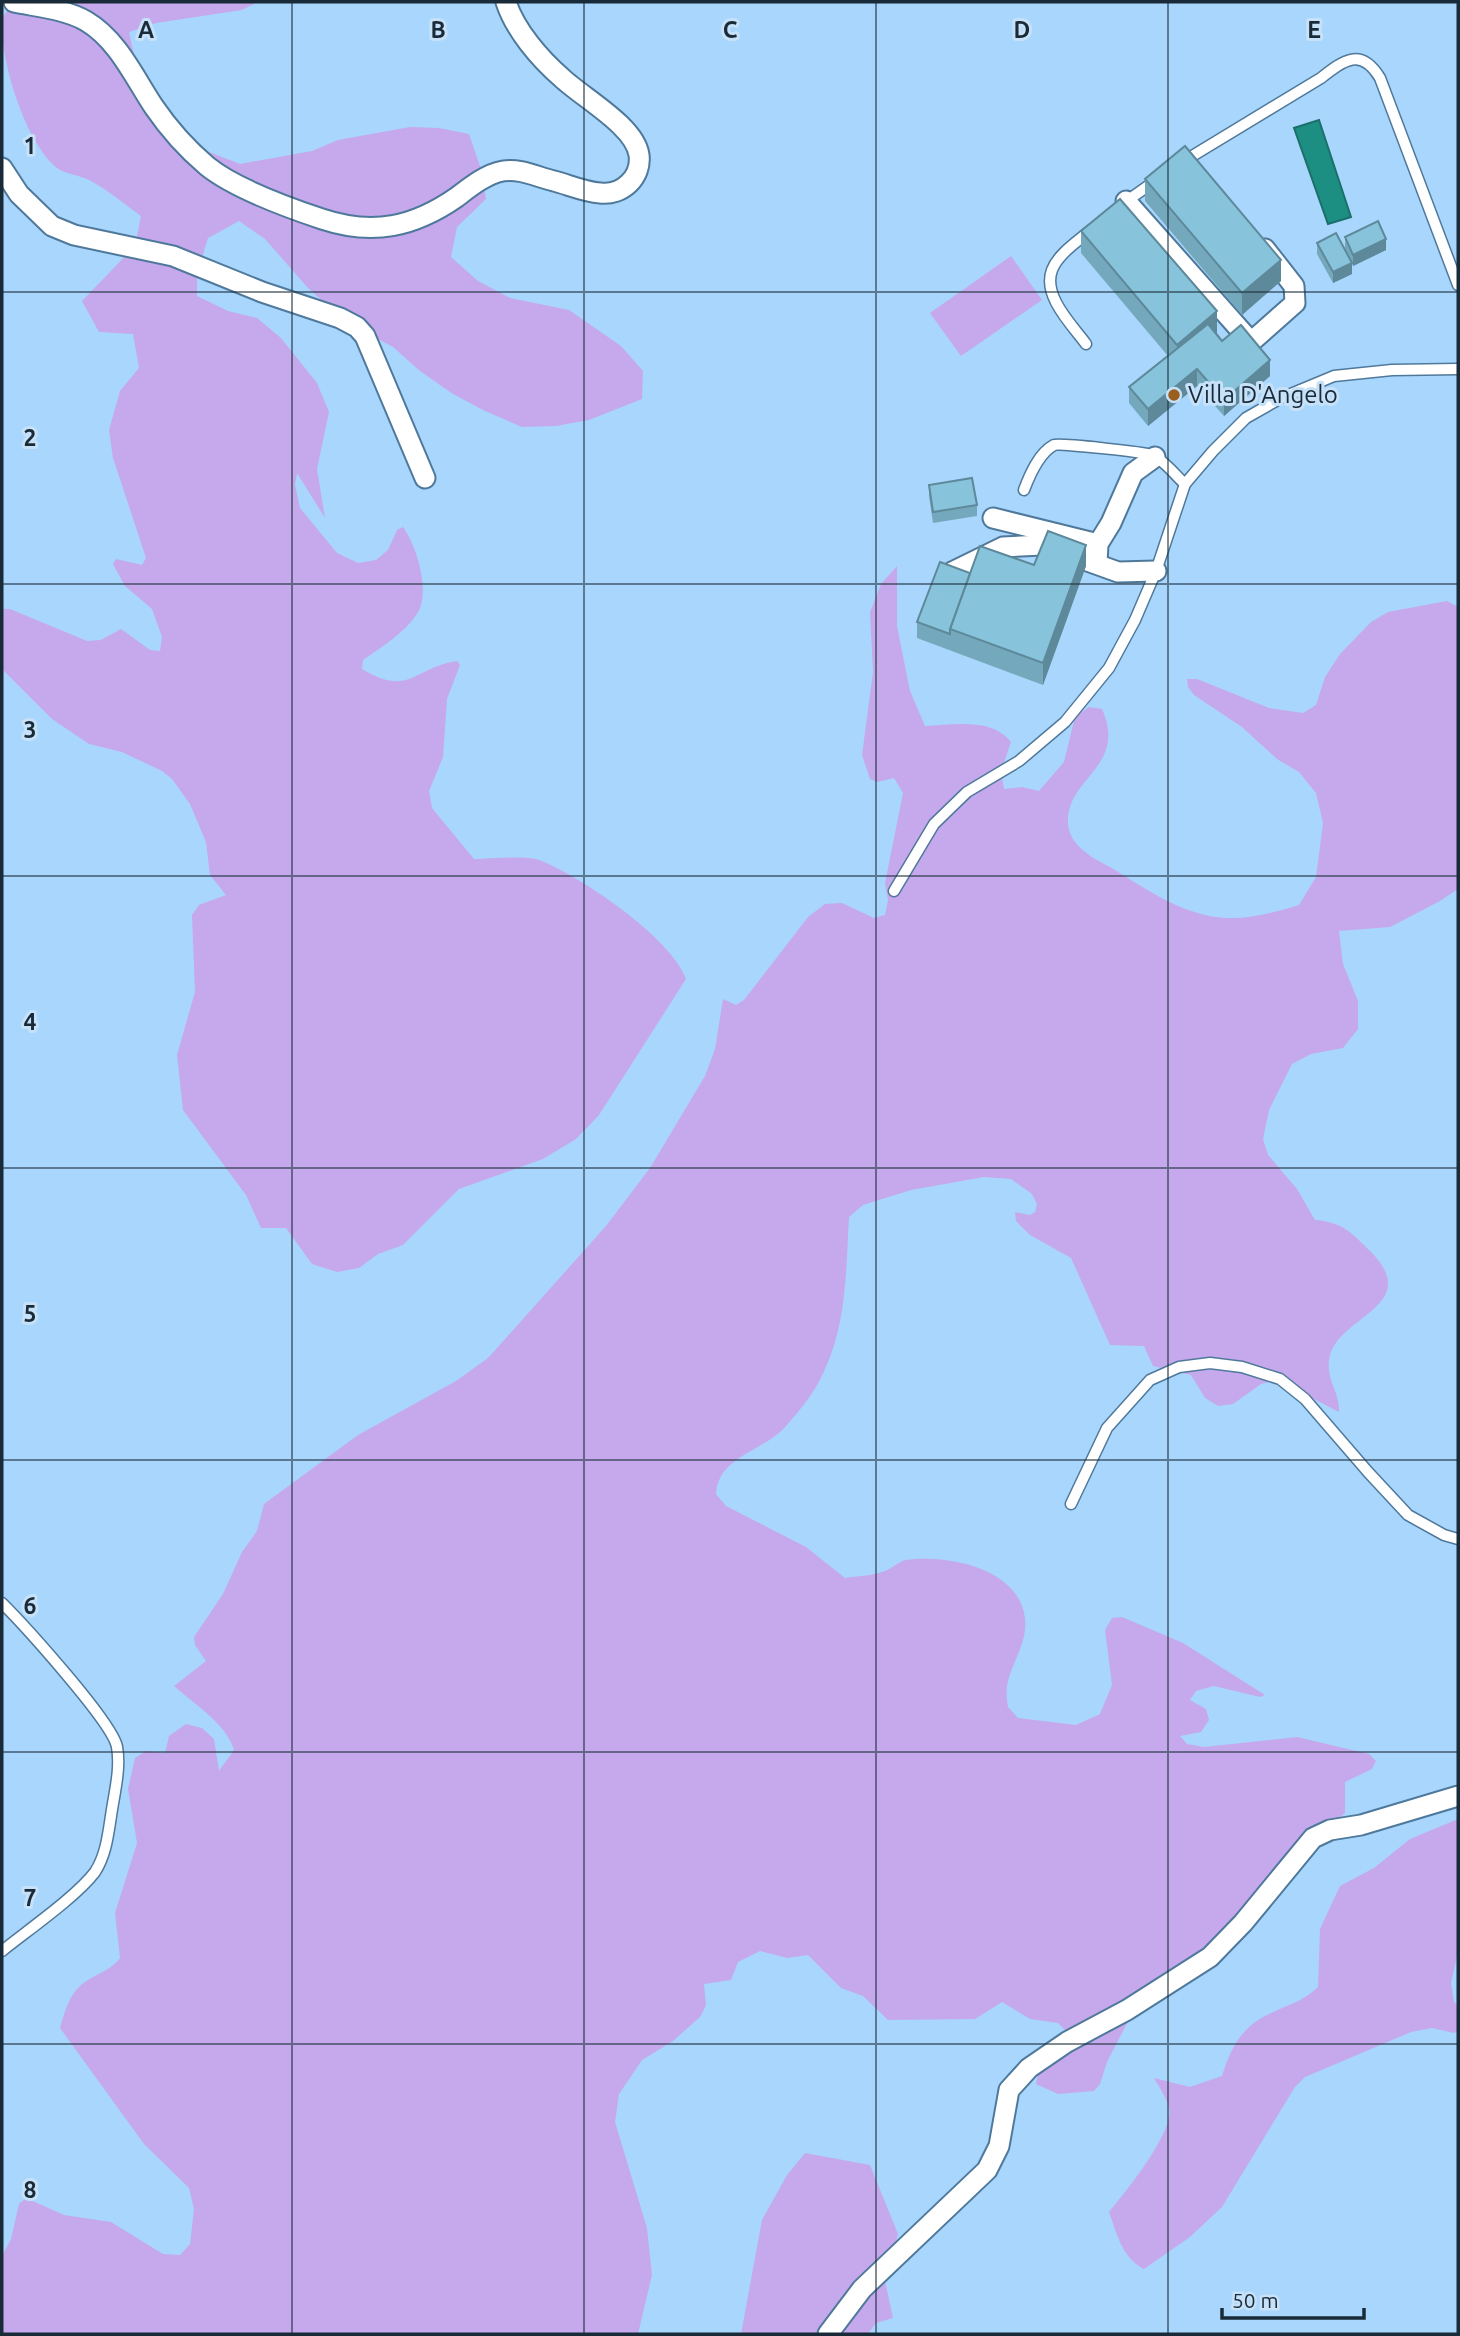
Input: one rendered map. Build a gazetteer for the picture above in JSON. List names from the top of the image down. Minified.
{"places":["Villa D'Angelo"],"scale_bar":"50 m","grid":{"columns":["A","B","C","D","E"],"rows":["1","2","3","4","5","6","7","8"]}}
